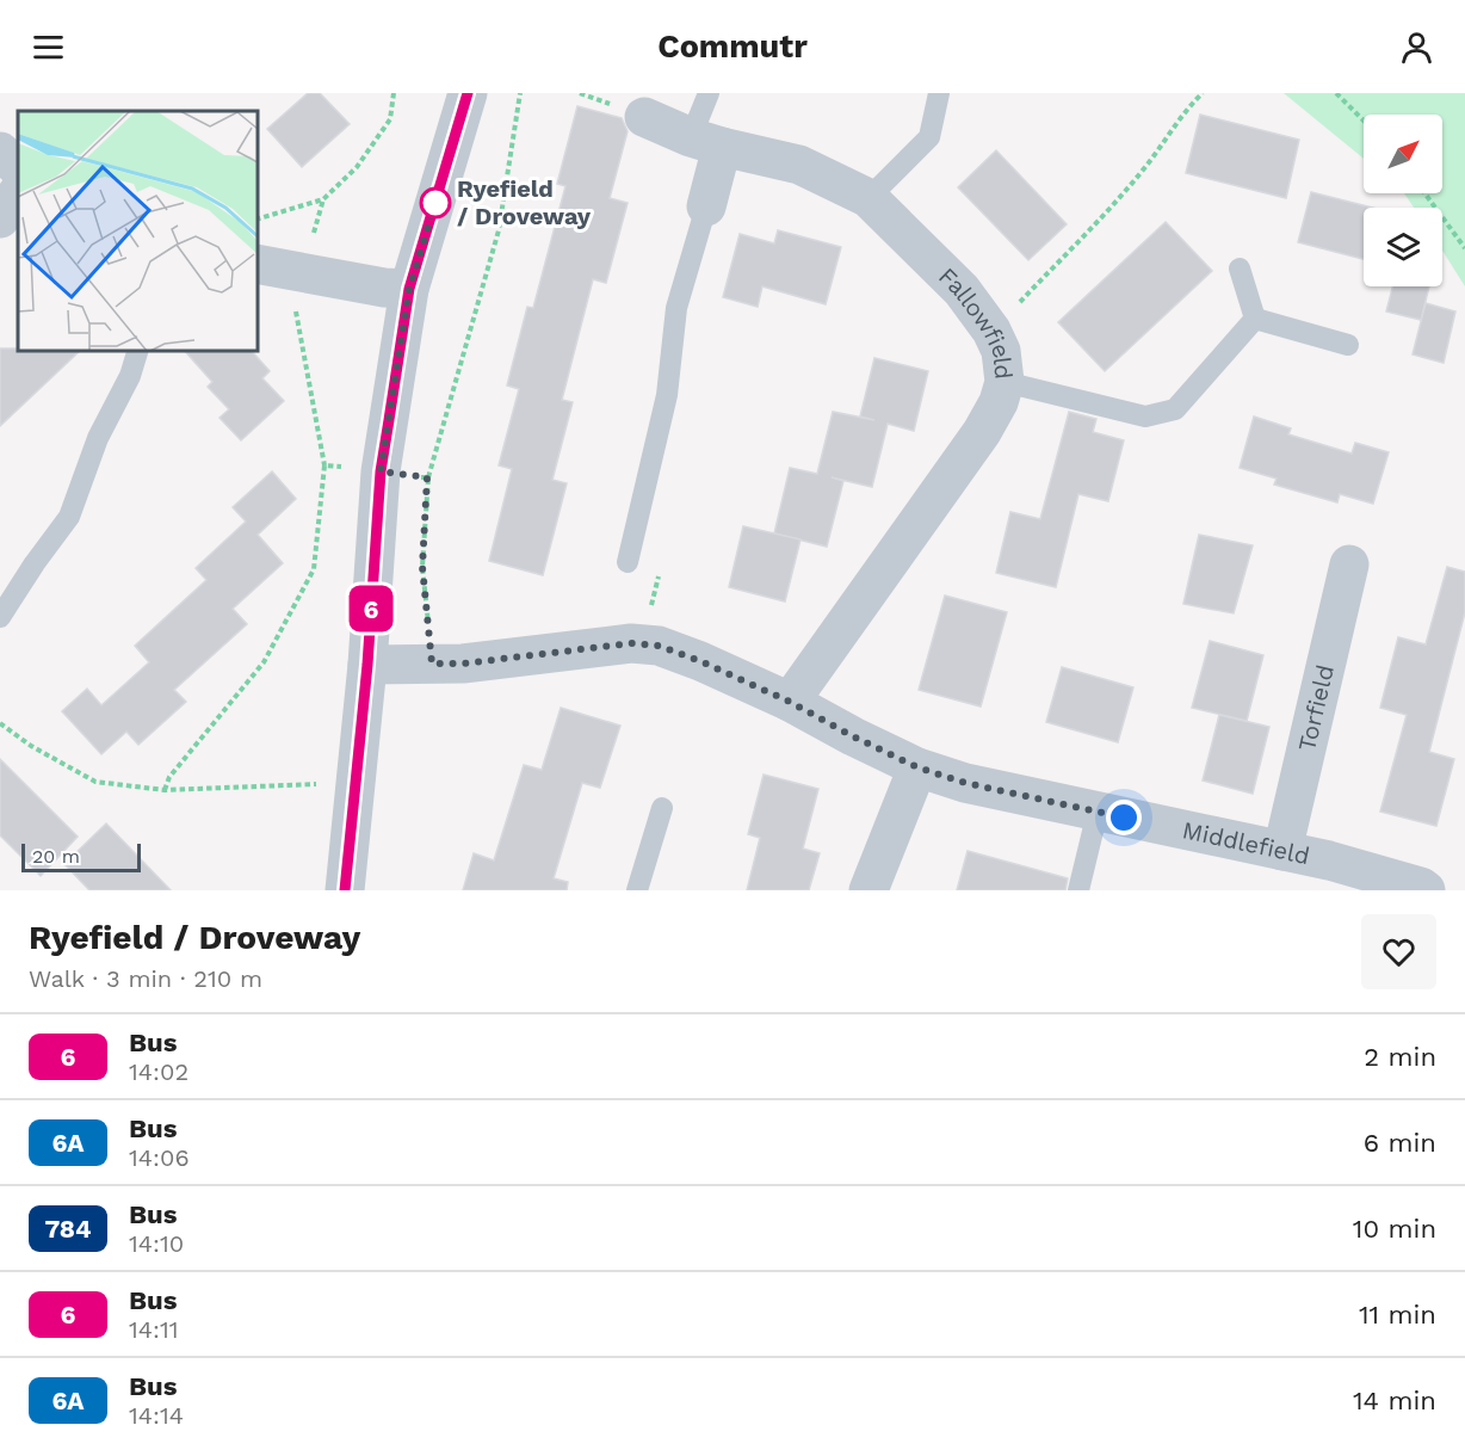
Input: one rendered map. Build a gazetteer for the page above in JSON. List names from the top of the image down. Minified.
{"streets":{"street":["Fallowfield","Torfield","Middlefield"]},"crossings":[["Fallowfield","Middlefield"],["Torfield","Middlefield"]],"places":["Ryefield / Droveway"],"lines":["bus line 6"],"scale_bar":"20 m","north":"top right","page":{"header":"Commutr","on_map":"6","scale":"20 m","heading":["Ryefield / Droveway","Walk · 3 min · 210 m"],"list":[{"mark":"6","name":"Bus","note":"14:02","value":"2 min"},{"mark":"6A","name":"Bus","note":"14:06","value":"6 min"},{"mark":"784","name":"Bus","note":"14:10","value":"10 min"},{"mark":"6","name":"Bus","note":"14:11","value":"11 min"},{"mark":"6A","name":"Bus","note":"14:14","value":"14 min"}]}}
